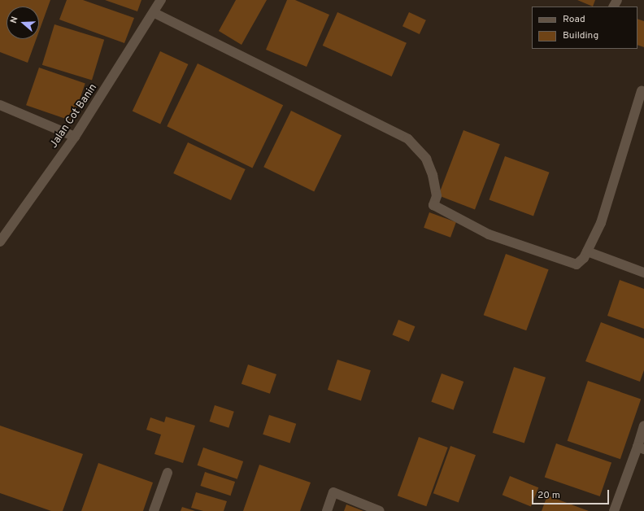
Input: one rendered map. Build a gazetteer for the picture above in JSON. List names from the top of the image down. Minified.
{"streets":{"street":["Jalan Cot Banin"]},"legend":["Road","Building"],"scale_bar":"20 m","north":"left"}
